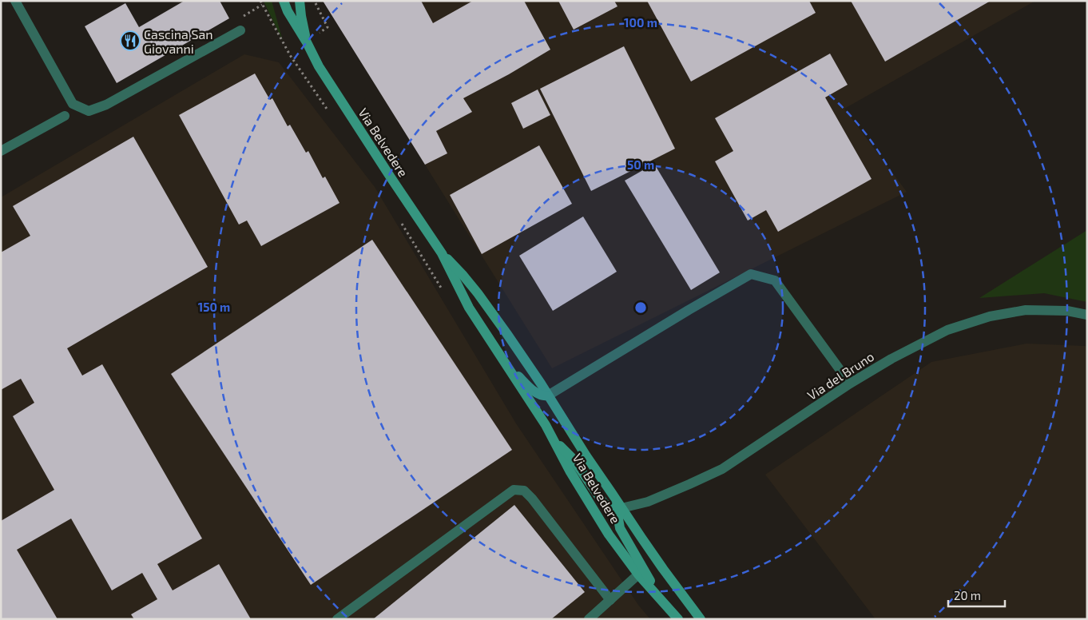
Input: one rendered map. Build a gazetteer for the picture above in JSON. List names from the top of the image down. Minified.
{"streets":{"street":["Via Belvedere","Via del Bruno"]},"crossings":[["Via Belvedere","Via del Bruno"]],"places":{"restaurant":["Cascina San Giovanni"]},"scale_bar":"20 m","rings":["100 m","50 m","150 m"]}
